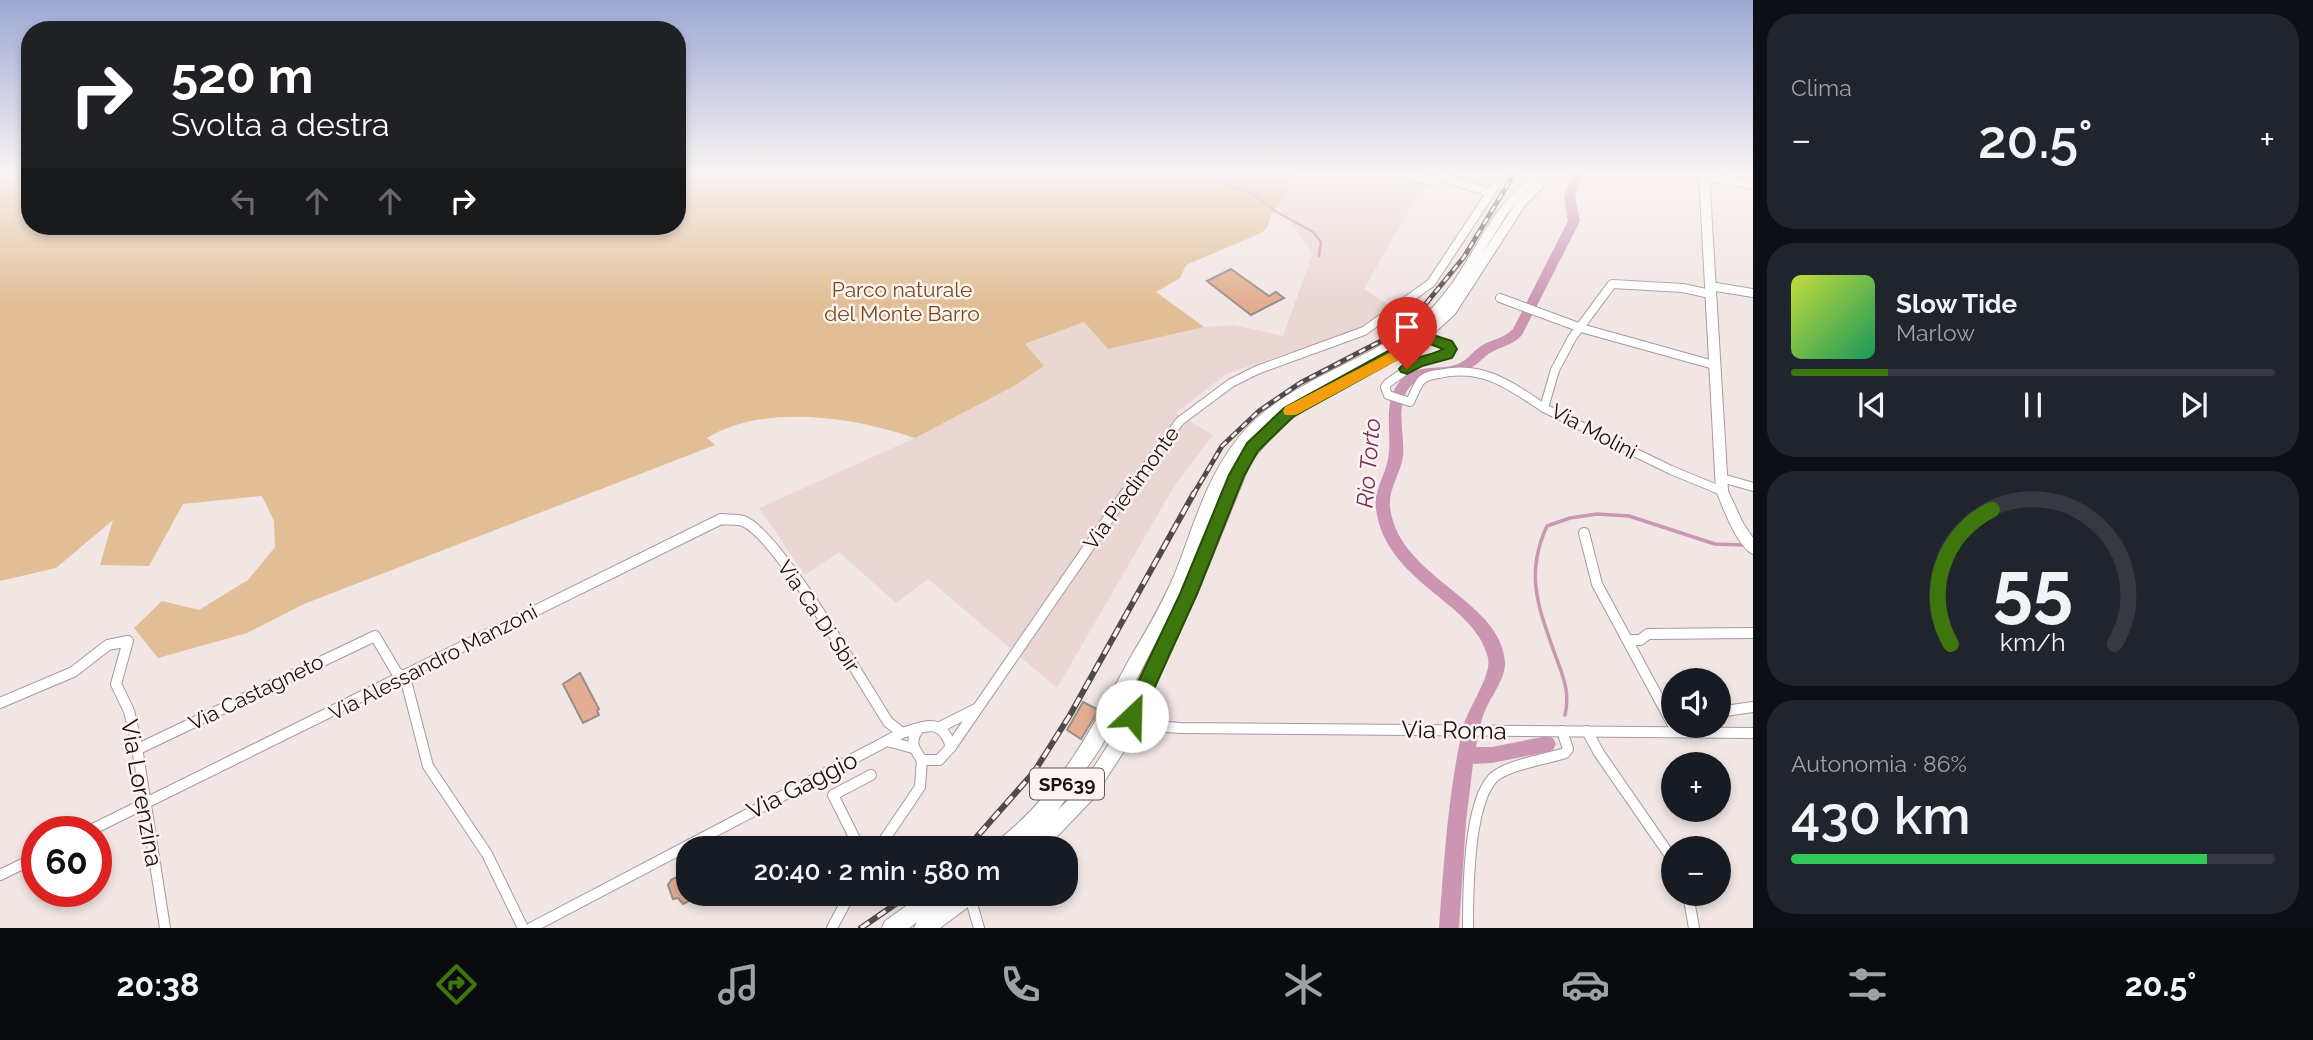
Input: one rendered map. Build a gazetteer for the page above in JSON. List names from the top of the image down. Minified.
{"streets":{"main road":["SP639"],"street":["Via Molini","Via Piedimonte","Via Ca Di Sbir","Via Alessandro Manzoni","Via Castagneto","Via Roma","Via Gaggio","Via Lorenzina"]},"crossings":[["Via Piedimonte","Via Gaggio"],["Via Ca Di Sbir","Via Alessandro Manzoni"],["Via Ca Di Sbir","Via Gaggio"],["Via Alessandro Manzoni","Via Castagneto"],["Via Alessandro Manzoni","Via Lorenzina"],["Via Castagneto","Via Lorenzina"],["Via Roma","SP639"]],"water":["Rio Torto"],"parks":["Parco naturale del Monte Barro"],"page":{"tile":["Clima",["Autonomia · 86%","430 km"]],"turn":["520 m","Svolta a destra"],"heat":["−","20.5°","+"],"song":["Slow Tide","Marlow"],"map_buttons":["+","−"],"limit":"60","trip":"20:40 · 2 min · 580 m","tabs":["20:38","20.5°"],"gauge":["55","km/h"]}}
